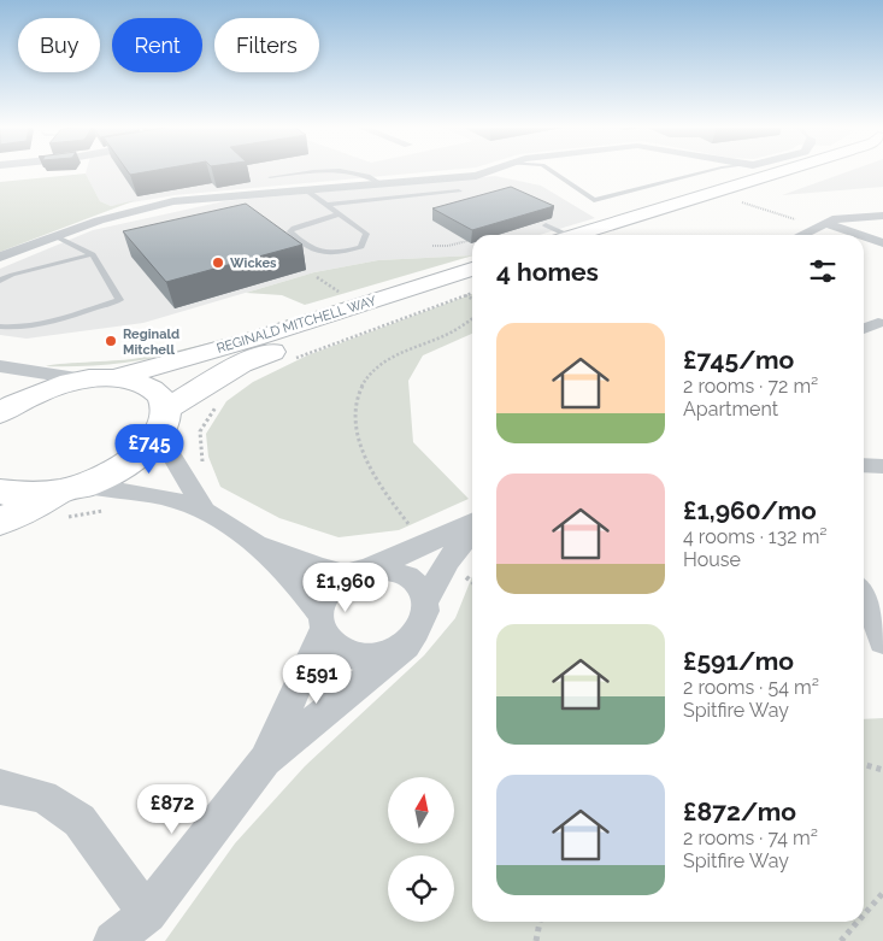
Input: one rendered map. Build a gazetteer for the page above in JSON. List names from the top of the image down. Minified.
{"streets":{"main road":["REGINALD MITCHELL WAY"]},"places":["Wickes","Reginald Mitchell"],"north":"top","page":{"chip":["Buy","Rent","Filters"],"heading":"4 homes","list":[{"name":"£745/mo","note":"2 rooms · 72 m² · Apartment"},{"name":"£1,960/mo","note":"4 rooms · 132 m² · House"},{"name":"£591/mo","note":"2 rooms · 54 m² · Spitfire Way"},{"name":"£872/mo","note":"2 rooms · 74 m² · Spitfire Way"}],"price":["£745","£1,960","£591","£872"]}}
